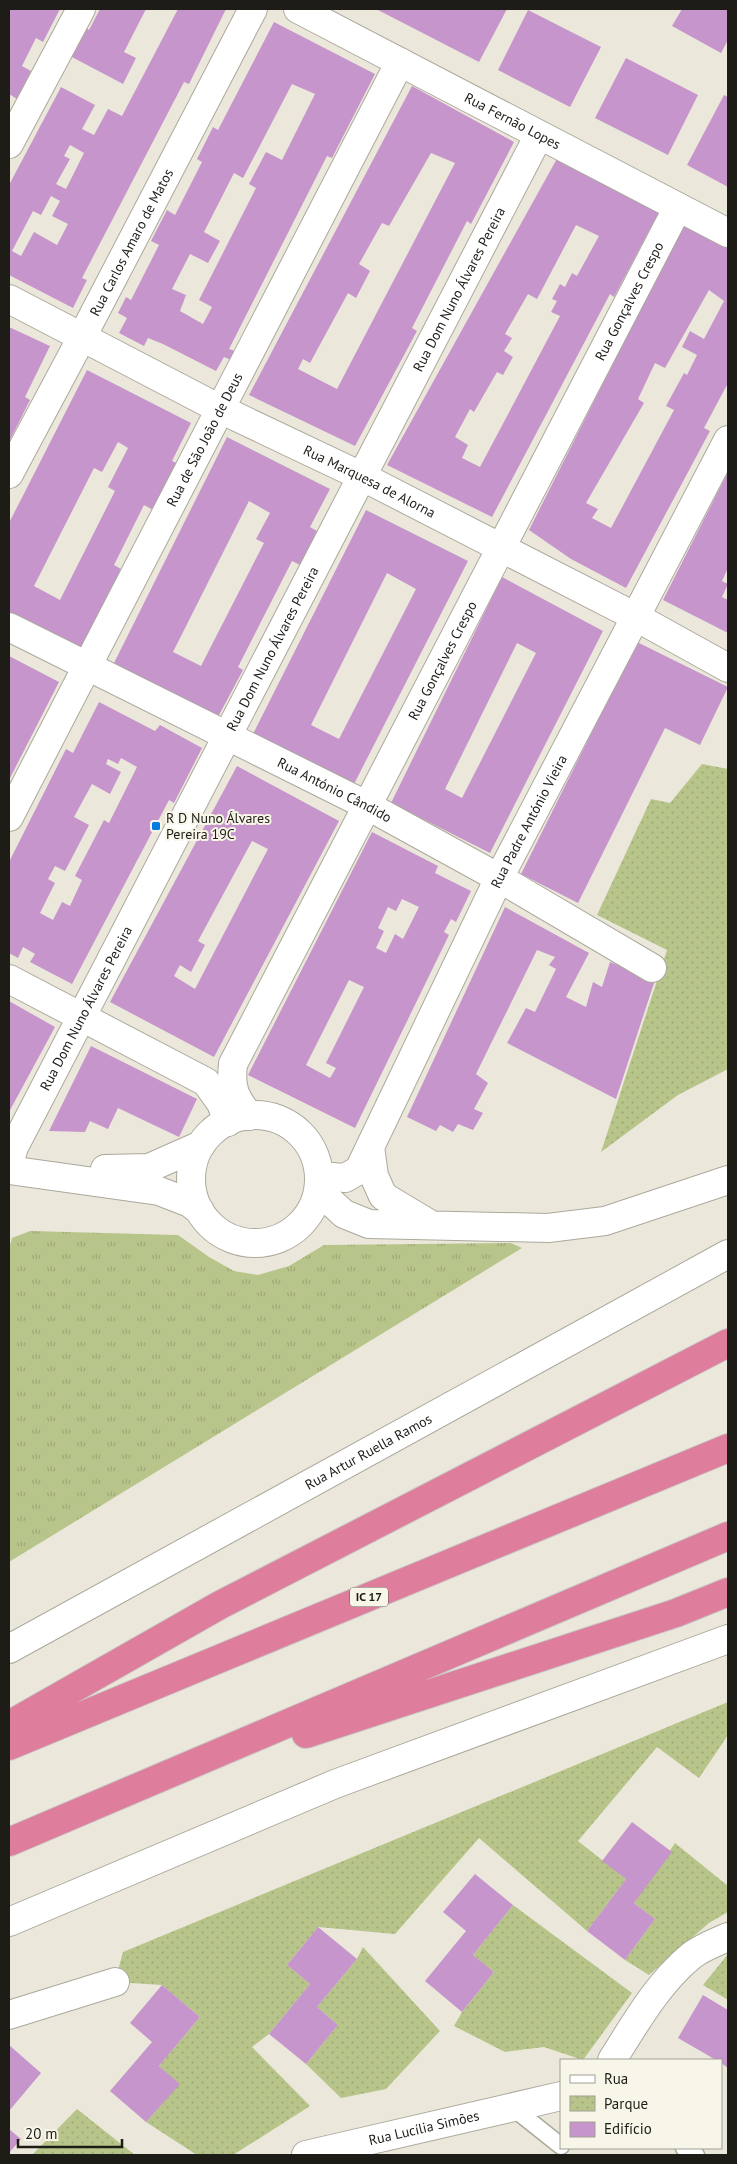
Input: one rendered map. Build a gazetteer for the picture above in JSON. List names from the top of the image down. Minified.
{"streets":{"highway":["IC 17"],"street":["Rua Fernão Lopes","Rua Carlos Amaro de Matos","Rua Dom Nuno Álvares Pereira","Rua Gonçalves Crespo","Rua de São João de Deus","Rua Marquesa de Alorna","Rua António Cândido","Rua Padre António Vieira","Rua Artur Ruella Ramos","Rua Lucília Simões"]},"crossings":[["Rua Fernão Lopes","Rua Dom Nuno Álvares Pereira"],["Rua Fernão Lopes","Rua Gonçalves Crespo"],["Rua Fernão Lopes","Rua de São João de Deus"],["Rua Carlos Amaro de Matos","Rua Marquesa de Alorna"],["Rua Dom Nuno Álvares Pereira","Rua Marquesa de Alorna"],["Rua Dom Nuno Álvares Pereira","Rua António Cândido"],["Rua Gonçalves Crespo","Rua Marquesa de Alorna"],["Rua Gonçalves Crespo","Rua António Cândido"],["Rua Gonçalves Crespo","Rua Padre António Vieira"],["Rua de São João de Deus","Rua Marquesa de Alorna"],["Rua de São João de Deus","Rua António Cândido"],["Rua Marquesa de Alorna","Rua Padre António Vieira"],["Rua António Cândido","Rua Padre António Vieira"]],"places":{"transit":["R D Nuno Álvares Pereira 19C"]},"legend":["Rua","Parque","Edifício"],"scale_bar":"20 m"}
